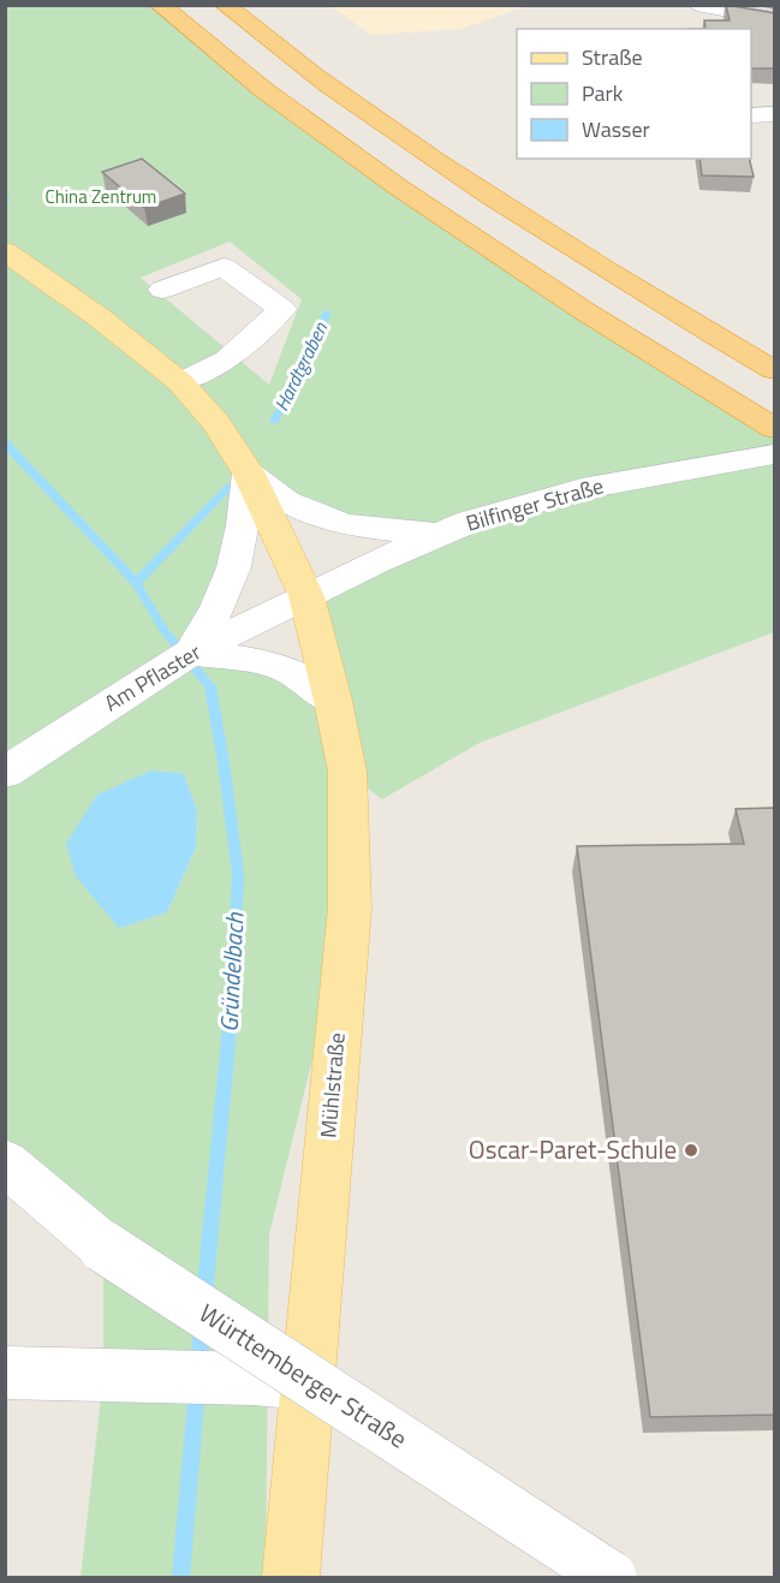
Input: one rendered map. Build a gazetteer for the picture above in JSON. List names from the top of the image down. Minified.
{"streets":{"main road":["Mühlstraße"],"street":["Bilfinger Straße","Am Pflaster","Württemberger Straße"]},"crossings":[["Bilfinger Straße","Am Pflaster"],["Bilfinger Straße","Mühlstraße"],["Am Pflaster","Mühlstraße"]],"water":["Hardtgraben","Gründelbach"],"parks":["China Zentrum"],"places":["Oscar-Paret-Schule"],"legend":["Straße","Park","Wasser"]}
